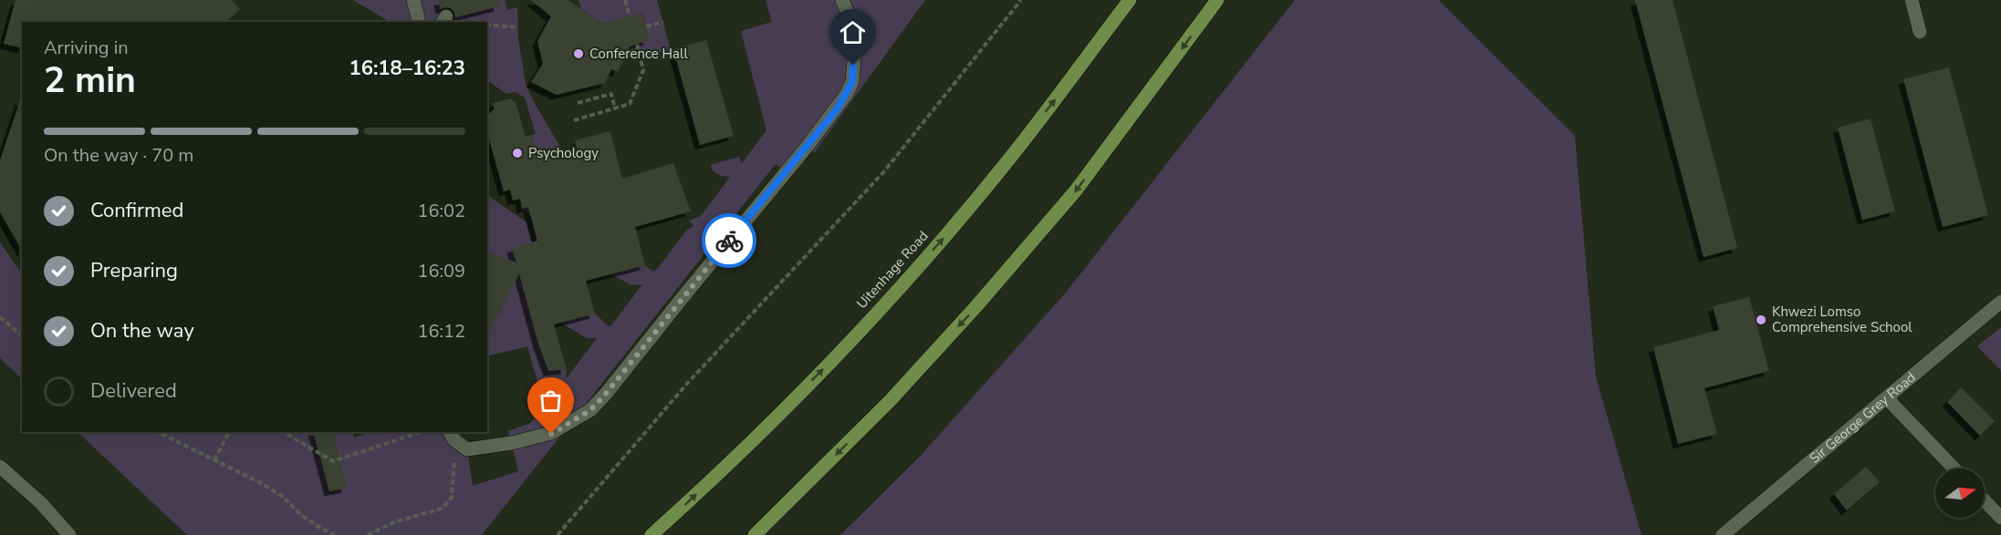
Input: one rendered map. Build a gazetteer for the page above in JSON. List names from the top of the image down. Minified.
{"streets":{"main road":["Uitenhage Road"],"street":["Sir George Grey Road"]},"places":["Conference Hall","Psychology","Khwezi Lomso Comprehensive School"],"north":"right","page":{"heading":["2 min","Arriving in","16:18–16:23"],"bar":"On the way · 70 m","list":[["Confirmed","16:02"],["Preparing","16:09"],["On the way","16:12"],"Delivered"]}}
